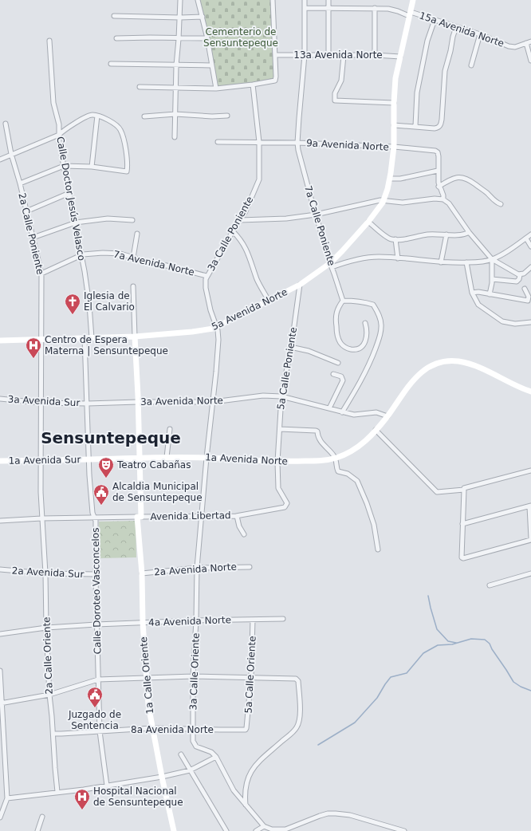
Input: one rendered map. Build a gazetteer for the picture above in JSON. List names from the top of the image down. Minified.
{"streets":{"street":["15a Avenida Norte","13a Avenida Norte","9a Avenida Norte","Calle Doctor Jesús Velasco","7a Calle Poniente","2a Calle Poniente","3a Calle Poniente","7a Avenida Norte","5a Avenida Norte","5a Calle Poniente","3a Avenida Sur","3a Avenida Norte","1a Avenida Norte","1a Avenida Sur","Avenida Libertad","2a Avenida Norte","2a Avenida Sur","Calle Doroteo Vasconcelos","4a Avenida Norte","2a Calle Oriente","3a Calle Oriente","5a Calle Oriente","1a Calle Oriente","8a Avenida Norte"]},"crossings":[["15a Avenida Norte","7a Calle Poniente"],["13a Avenida Norte","7a Calle Poniente"],["9a Avenida Norte","7a Calle Poniente"],["9a Avenida Norte","3a Calle Poniente"],["Calle Doctor Jesús Velasco","7a Avenida Norte"],["Calle Doctor Jesús Velasco","5a Avenida Norte"],["7a Calle Poniente","5a Avenida Norte"],["2a Calle Poniente","7a Avenida Norte"],["2a Calle Poniente","5a Avenida Norte"],["2a Calle Poniente","3a Avenida Sur"],["2a Calle Poniente","1a Avenida Sur"],["2a Calle Poniente","Avenida Libertad"],["2a Calle Poniente","2a Calle Oriente"],["3a Calle Poniente","7a Avenida Norte"],["3a Calle Poniente","5a Avenida Norte"],["3a Calle Poniente","3a Avenida Norte"],["3a Calle Poniente","1a Avenida Norte"],["3a Calle Poniente","Avenida Libertad"],["3a Calle Poniente","3a Calle Oriente"],["5a Avenida Norte","5a Calle Poniente"],["5a Avenida Norte","Calle Doroteo Vasconcelos"],["5a Avenida Norte","1a Calle Oriente"],["5a Calle Poniente","3a Avenida Norte"],["5a Calle Poniente","1a Avenida Norte"],["5a Calle Poniente","Avenida Libertad"],["3a Avenida Sur","3a Avenida Norte"],["3a Avenida Sur","Calle Doroteo Vasconcelos"],["3a Avenida Norte","Calle Doroteo Vasconcelos"],["3a Avenida Norte","1a Calle Oriente"],["1a Avenida Norte","1a Avenida Sur"],["1a Avenida Norte","Calle Doroteo Vasconcelos"],["1a Avenida Norte","1a Calle Oriente"],["1a Avenida Sur","Calle Doroteo Vasconcelos"],["Avenida Libertad","Calle Doroteo Vasconcelos"],["Avenida Libertad","2a Calle Oriente"],["Avenida Libertad","3a Calle Oriente"],["Avenida Libertad","1a Calle Oriente"],["2a Avenida Norte","3a Calle Oriente"],["2a Avenida Norte","1a Calle Oriente"],["2a Avenida Sur","Calle Doroteo Vasconcelos"],["2a Avenida Sur","2a Calle Oriente"],["Calle Doroteo Vasconcelos","4a Avenida Norte"],["Calle Doroteo Vasconcelos","8a Avenida Norte"],["4a Avenida Norte","2a Calle Oriente"],["4a Avenida Norte","3a Calle Oriente"],["4a Avenida Norte","5a Calle Oriente"],["4a Avenida Norte","1a Calle Oriente"],["2a Calle Oriente","8a Avenida Norte"],["3a Calle Oriente","8a Avenida Norte"],["5a Calle Oriente","8a Avenida Norte"],["1a Calle Oriente","8a Avenida Norte"]],"districts":["Sensuntepeque"],"parks":["Cementerio de Sensuntepeque"],"places":{"church":["Iglesia de El Calvario"],"hospital":["Centro de Espera Materna | Sensuntepeque","Hospital Nacional de Sensuntepeque"],"theatre":["Teatro Cabañas"],"public building":["Alcaldia Municipal de Sensuntepeque","Juzgado de Sentencia"]}}
